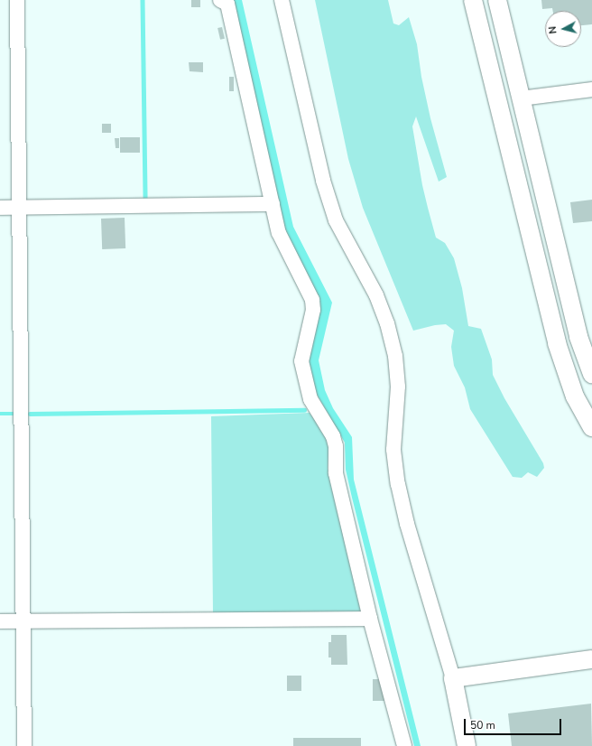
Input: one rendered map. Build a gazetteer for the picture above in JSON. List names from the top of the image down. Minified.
{"scale_bar":"50 m","north":"left"}
